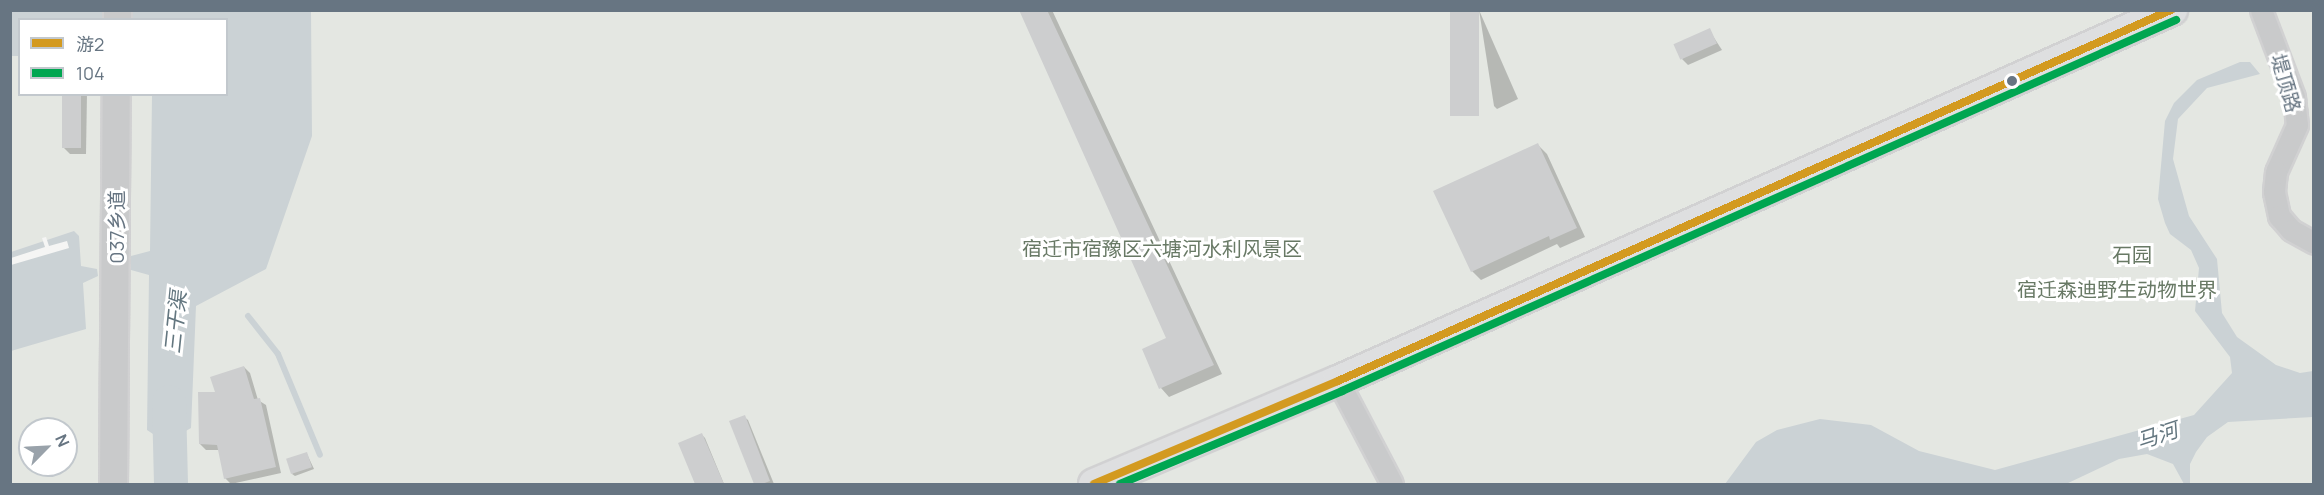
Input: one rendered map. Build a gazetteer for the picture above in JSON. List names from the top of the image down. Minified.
{"streets":{"street":["堤顶路","037乡道"]},"water":["三干渠","马河"],"parks":["宿迁市宿豫区六塘河水利风景区","石园","宿迁森迪野生动物世界"],"lines":["transit line 游2","transit line 104"],"legend":["游2","104"],"north":"top right"}
